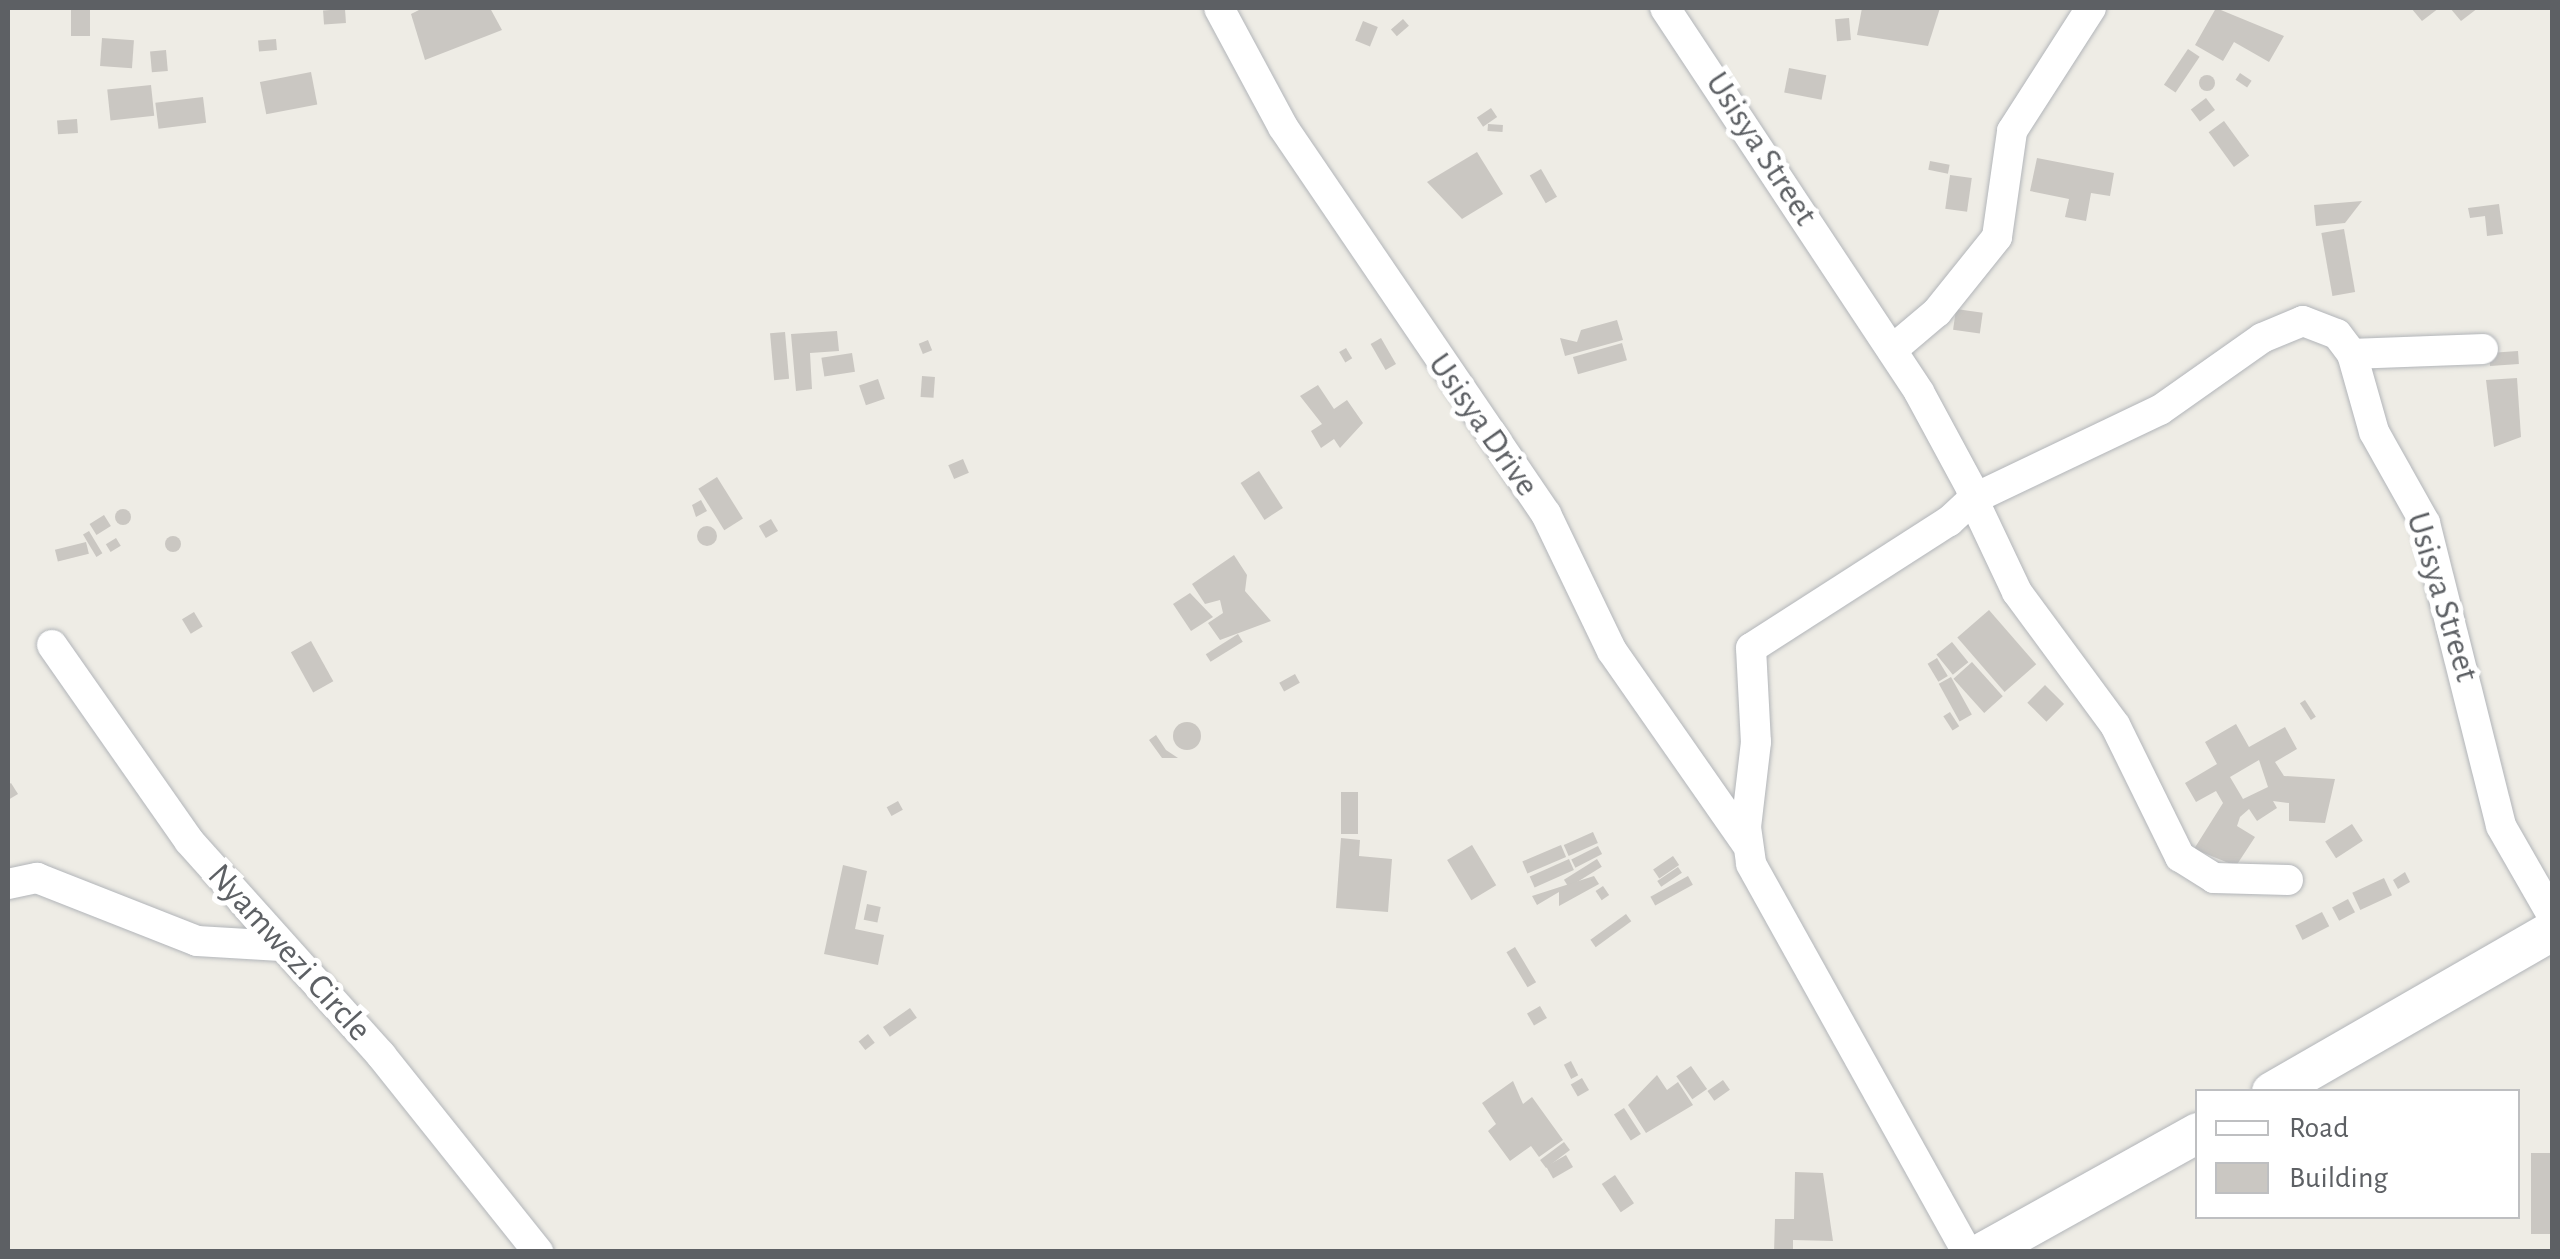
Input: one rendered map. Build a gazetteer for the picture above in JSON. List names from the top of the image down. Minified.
{"streets":{"street":["Usisya Street","Usisya Drive","Nyamwezi Circle"]},"legend":["Road","Building"]}
